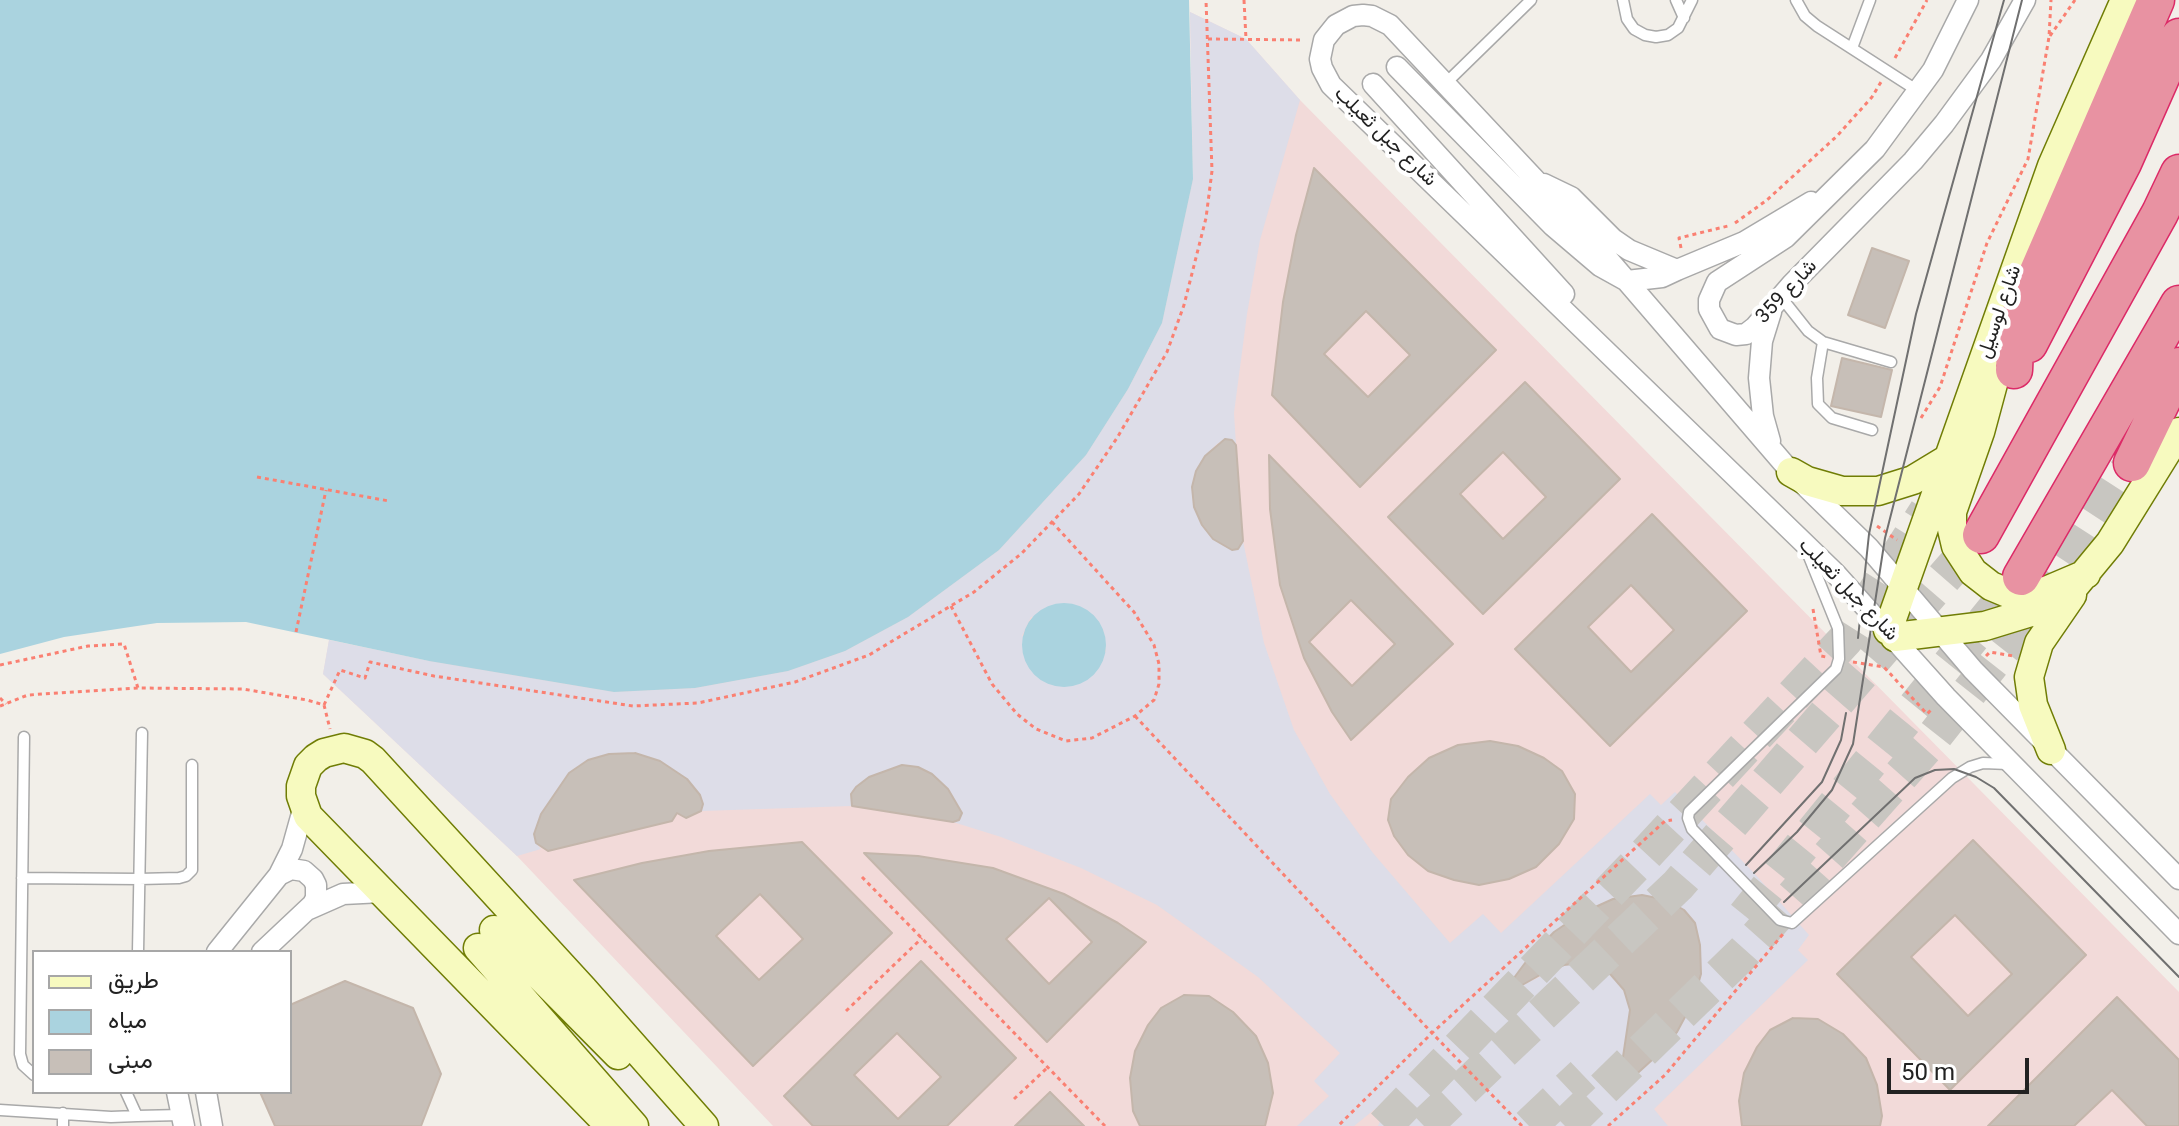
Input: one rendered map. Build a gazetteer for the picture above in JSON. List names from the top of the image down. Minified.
{"streets":{"street":["شارع جبل ثعيلب","شارع 359","شارع لوسيل"]},"crossings":[["شارع جبل ثعيلب","شارع لوسيل"]],"legend":["طريق","مياه","مبنى"],"scale_bar":"50 m"}
